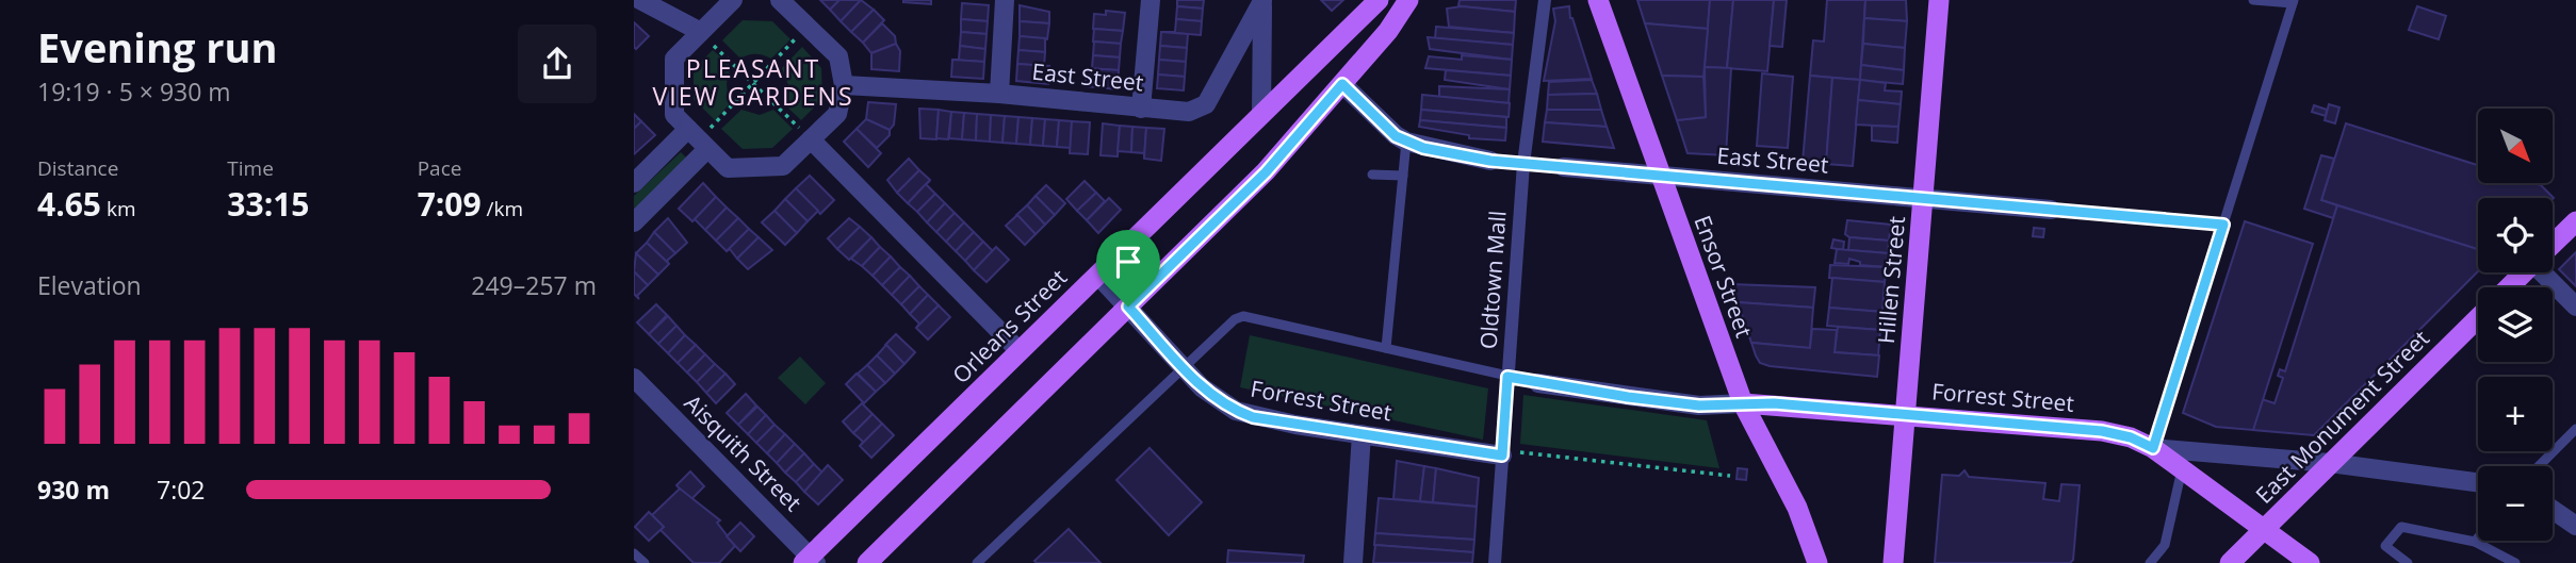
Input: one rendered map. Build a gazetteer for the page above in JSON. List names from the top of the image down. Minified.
{"streets":{"main road":["Ensor Street","Hillen Street","Orleans Street","Forrest Street","East Monument Street"],"street":["East Street","Oldtown Mall","Aisquith Street"]},"crossings":[["East Street","Ensor Street"],["East Street","Oldtown Mall"],["East Street","Hillen Street"],["Ensor Street","Forrest Street"],["Oldtown Mall","Forrest Street"],["Hillen Street","Forrest Street"],["Orleans Street","Forrest Street"],["Orleans Street","Aisquith Street"],["Forrest Street","East Monument Street"]],"districts":["PLEASANT VIEW GARDENS"],"north":"bottom right","page":{"heading":["Evening run","19:19 · 5 × 930 m"],"map_buttons":["+","−"],"stats":[["Distance","4.65 km"],["Time","33:15"],["Pace","7:09 /km"]],"chart":["Elevation","249–257 m"],"list":[{"name":"930 m","note":"7:02"}]}}
